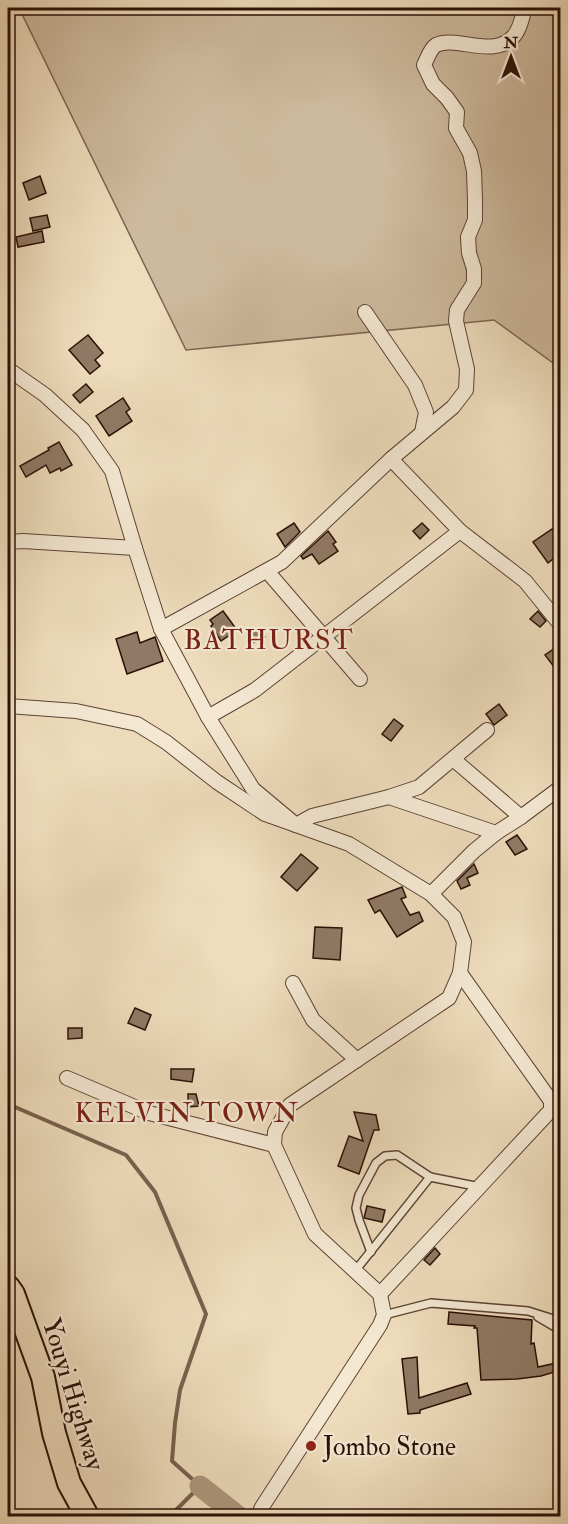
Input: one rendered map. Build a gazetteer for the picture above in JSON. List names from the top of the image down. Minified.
{"streets":{"main road":["Youyi Highway"]},"districts":["BATHURST","KELVIN TOWN"],"places":["Jombo Stone"],"north":"top"}
